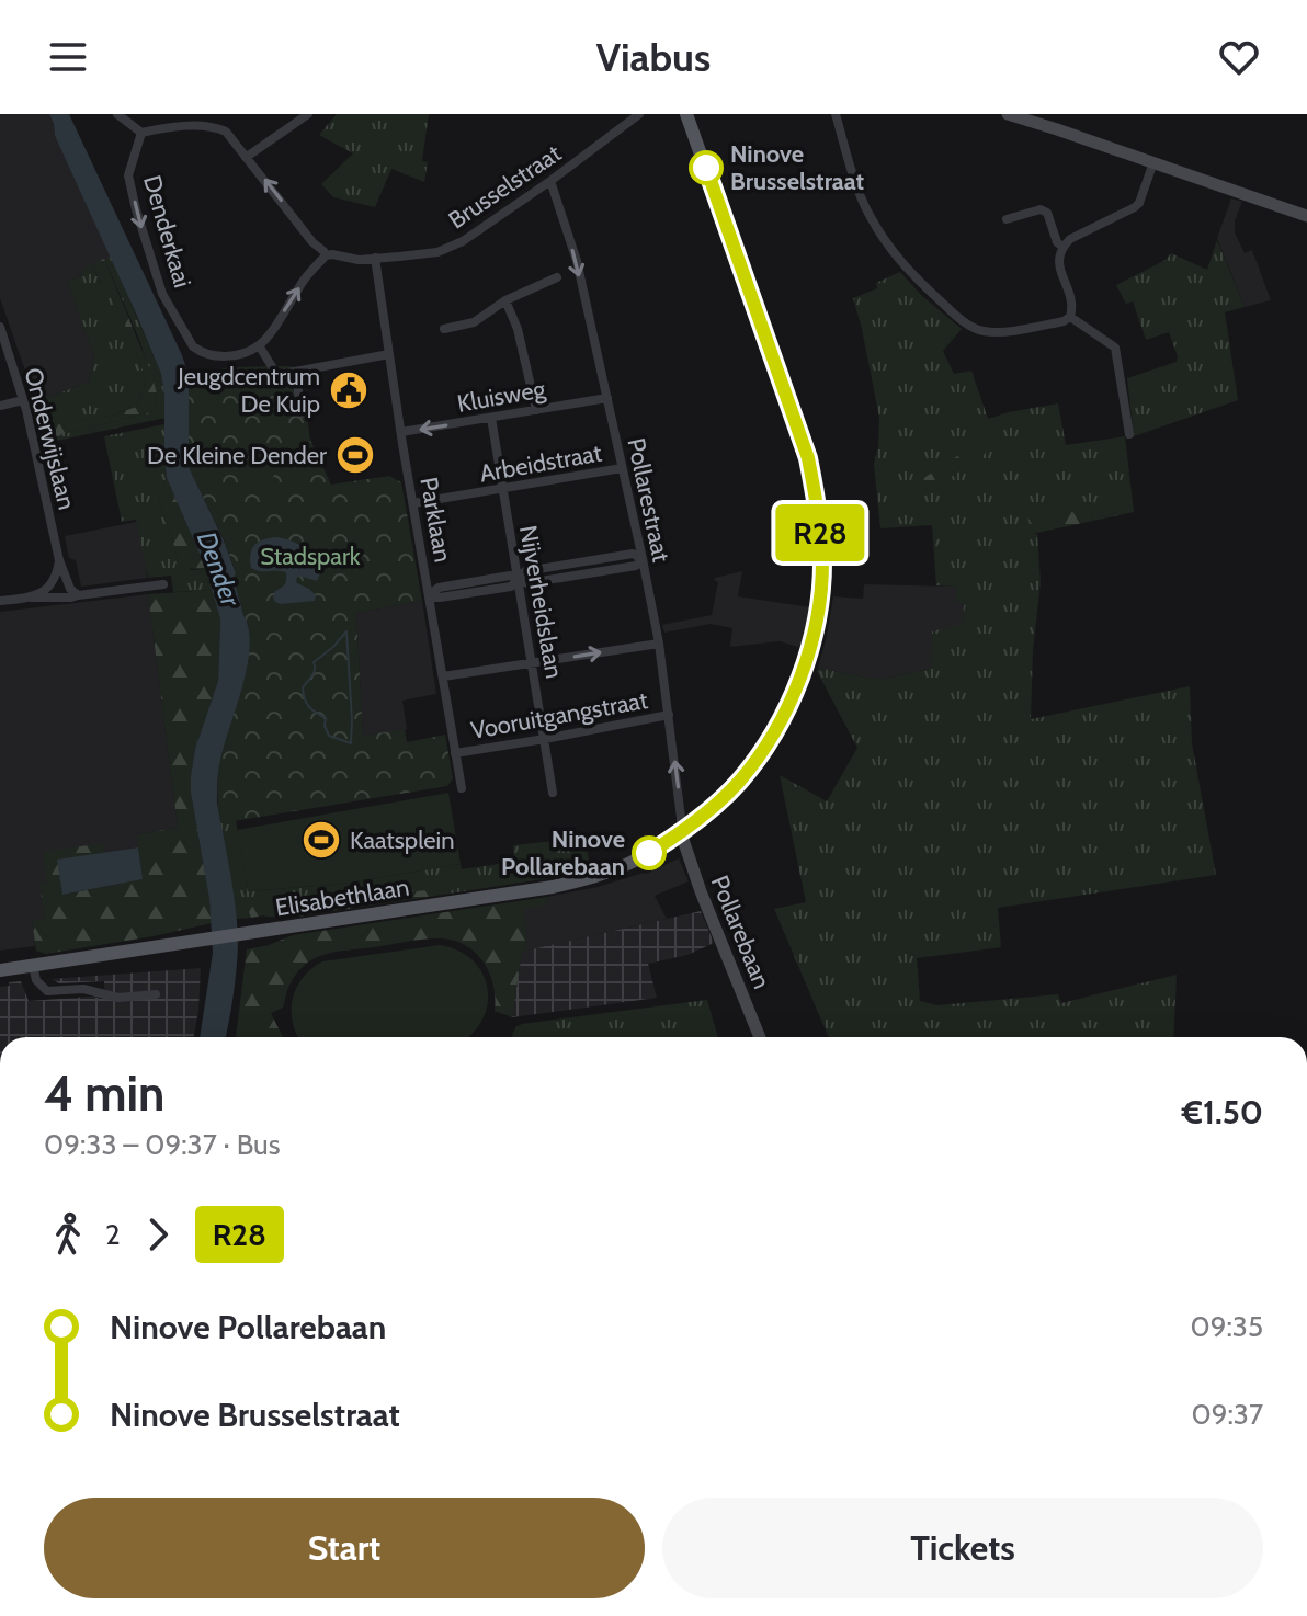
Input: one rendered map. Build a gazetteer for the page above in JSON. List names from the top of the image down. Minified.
{"streets":{"main road":["Elisabethlaan","Pollarebaan"],"street":["Brusselstraat","Denderkaai","Kluisweg","Onderwijslaan","Arbeidstraat","Pollarestraat","Parklaan","Nijverheidslaan","Vooruitgangstraat"]},"crossings":[["Brusselstraat","Pollarestraat"],["Brusselstraat","Parklaan"],["Kluisweg","Pollarestraat"],["Kluisweg","Parklaan"],["Kluisweg","Nijverheidslaan"],["Arbeidstraat","Pollarestraat"],["Arbeidstraat","Parklaan"],["Arbeidstraat","Nijverheidslaan"],["Pollarestraat","Vooruitgangstraat"],["Pollarestraat","Elisabethlaan"],["Pollarestraat","Pollarebaan"],["Parklaan","Vooruitgangstraat"],["Nijverheidslaan","Vooruitgangstraat"],["Elisabethlaan","Pollarebaan"]],"one_way":["Denderkaai","Kluisweg"],"water":["Dender"],"parks":["Stadspark"],"places":{"other":["Ninove Brusselstraat","Ninove Pollarebaan"],"public building":["Jeugdcentrum De Kuip"],"sports":["De Kleine Dender","Kaatsplein"]},"lines":["bus line R28"],"page":{"header":"Viabus","on_map":"R28","heading":["4 min","09:33 – 09:37 · Bus","€1.50"],"legs":["2","R28"],"list":[{"name":"Ninove Pollarebaan","value":"09:35"},{"name":"Ninove Brusselstraat","value":"09:37"}],"buttons":["Start","Tickets"]}}
